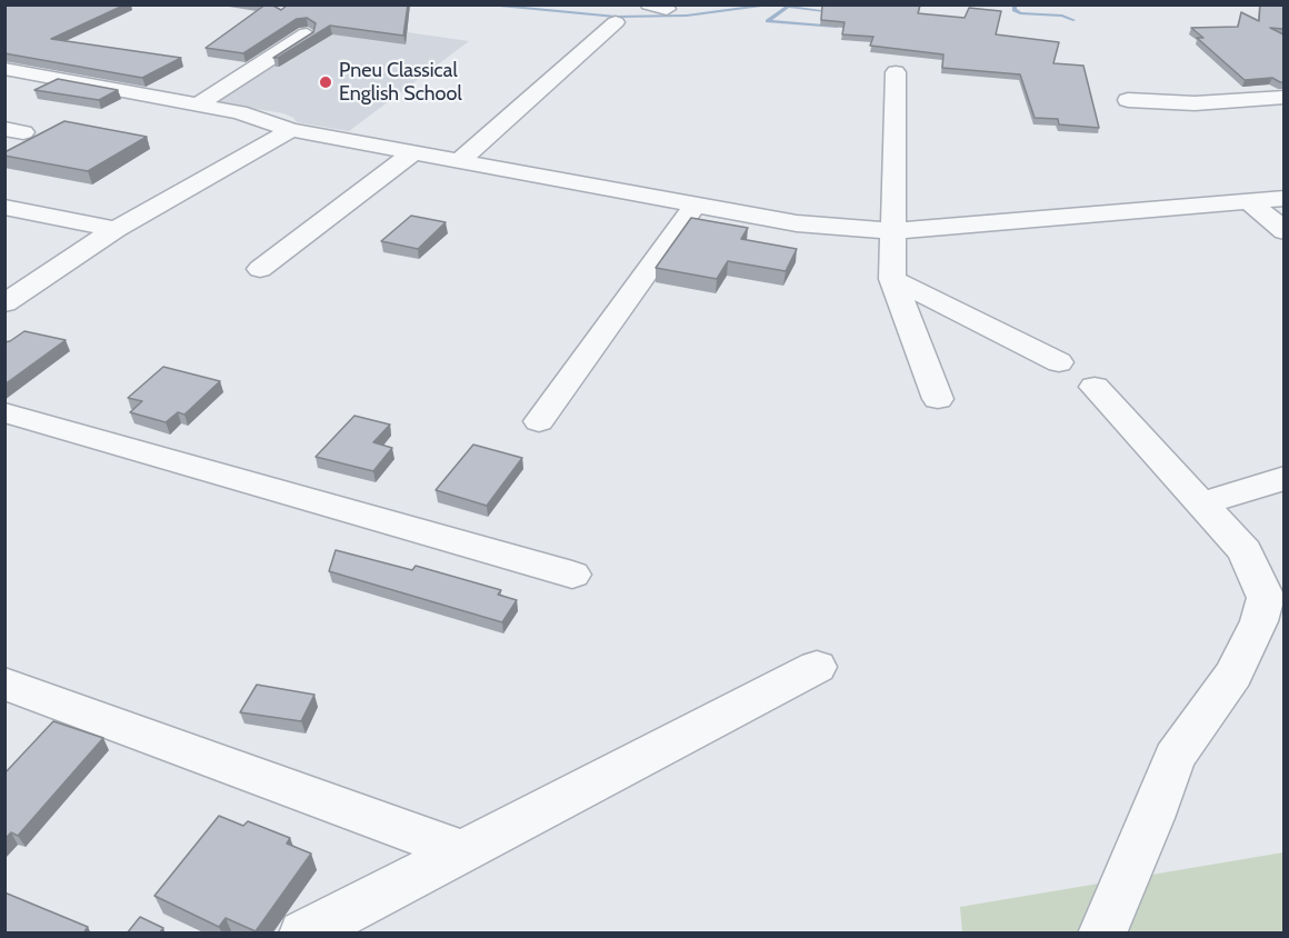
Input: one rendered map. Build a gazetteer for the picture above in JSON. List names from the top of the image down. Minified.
{"places":["Pneu Classical English School"]}
